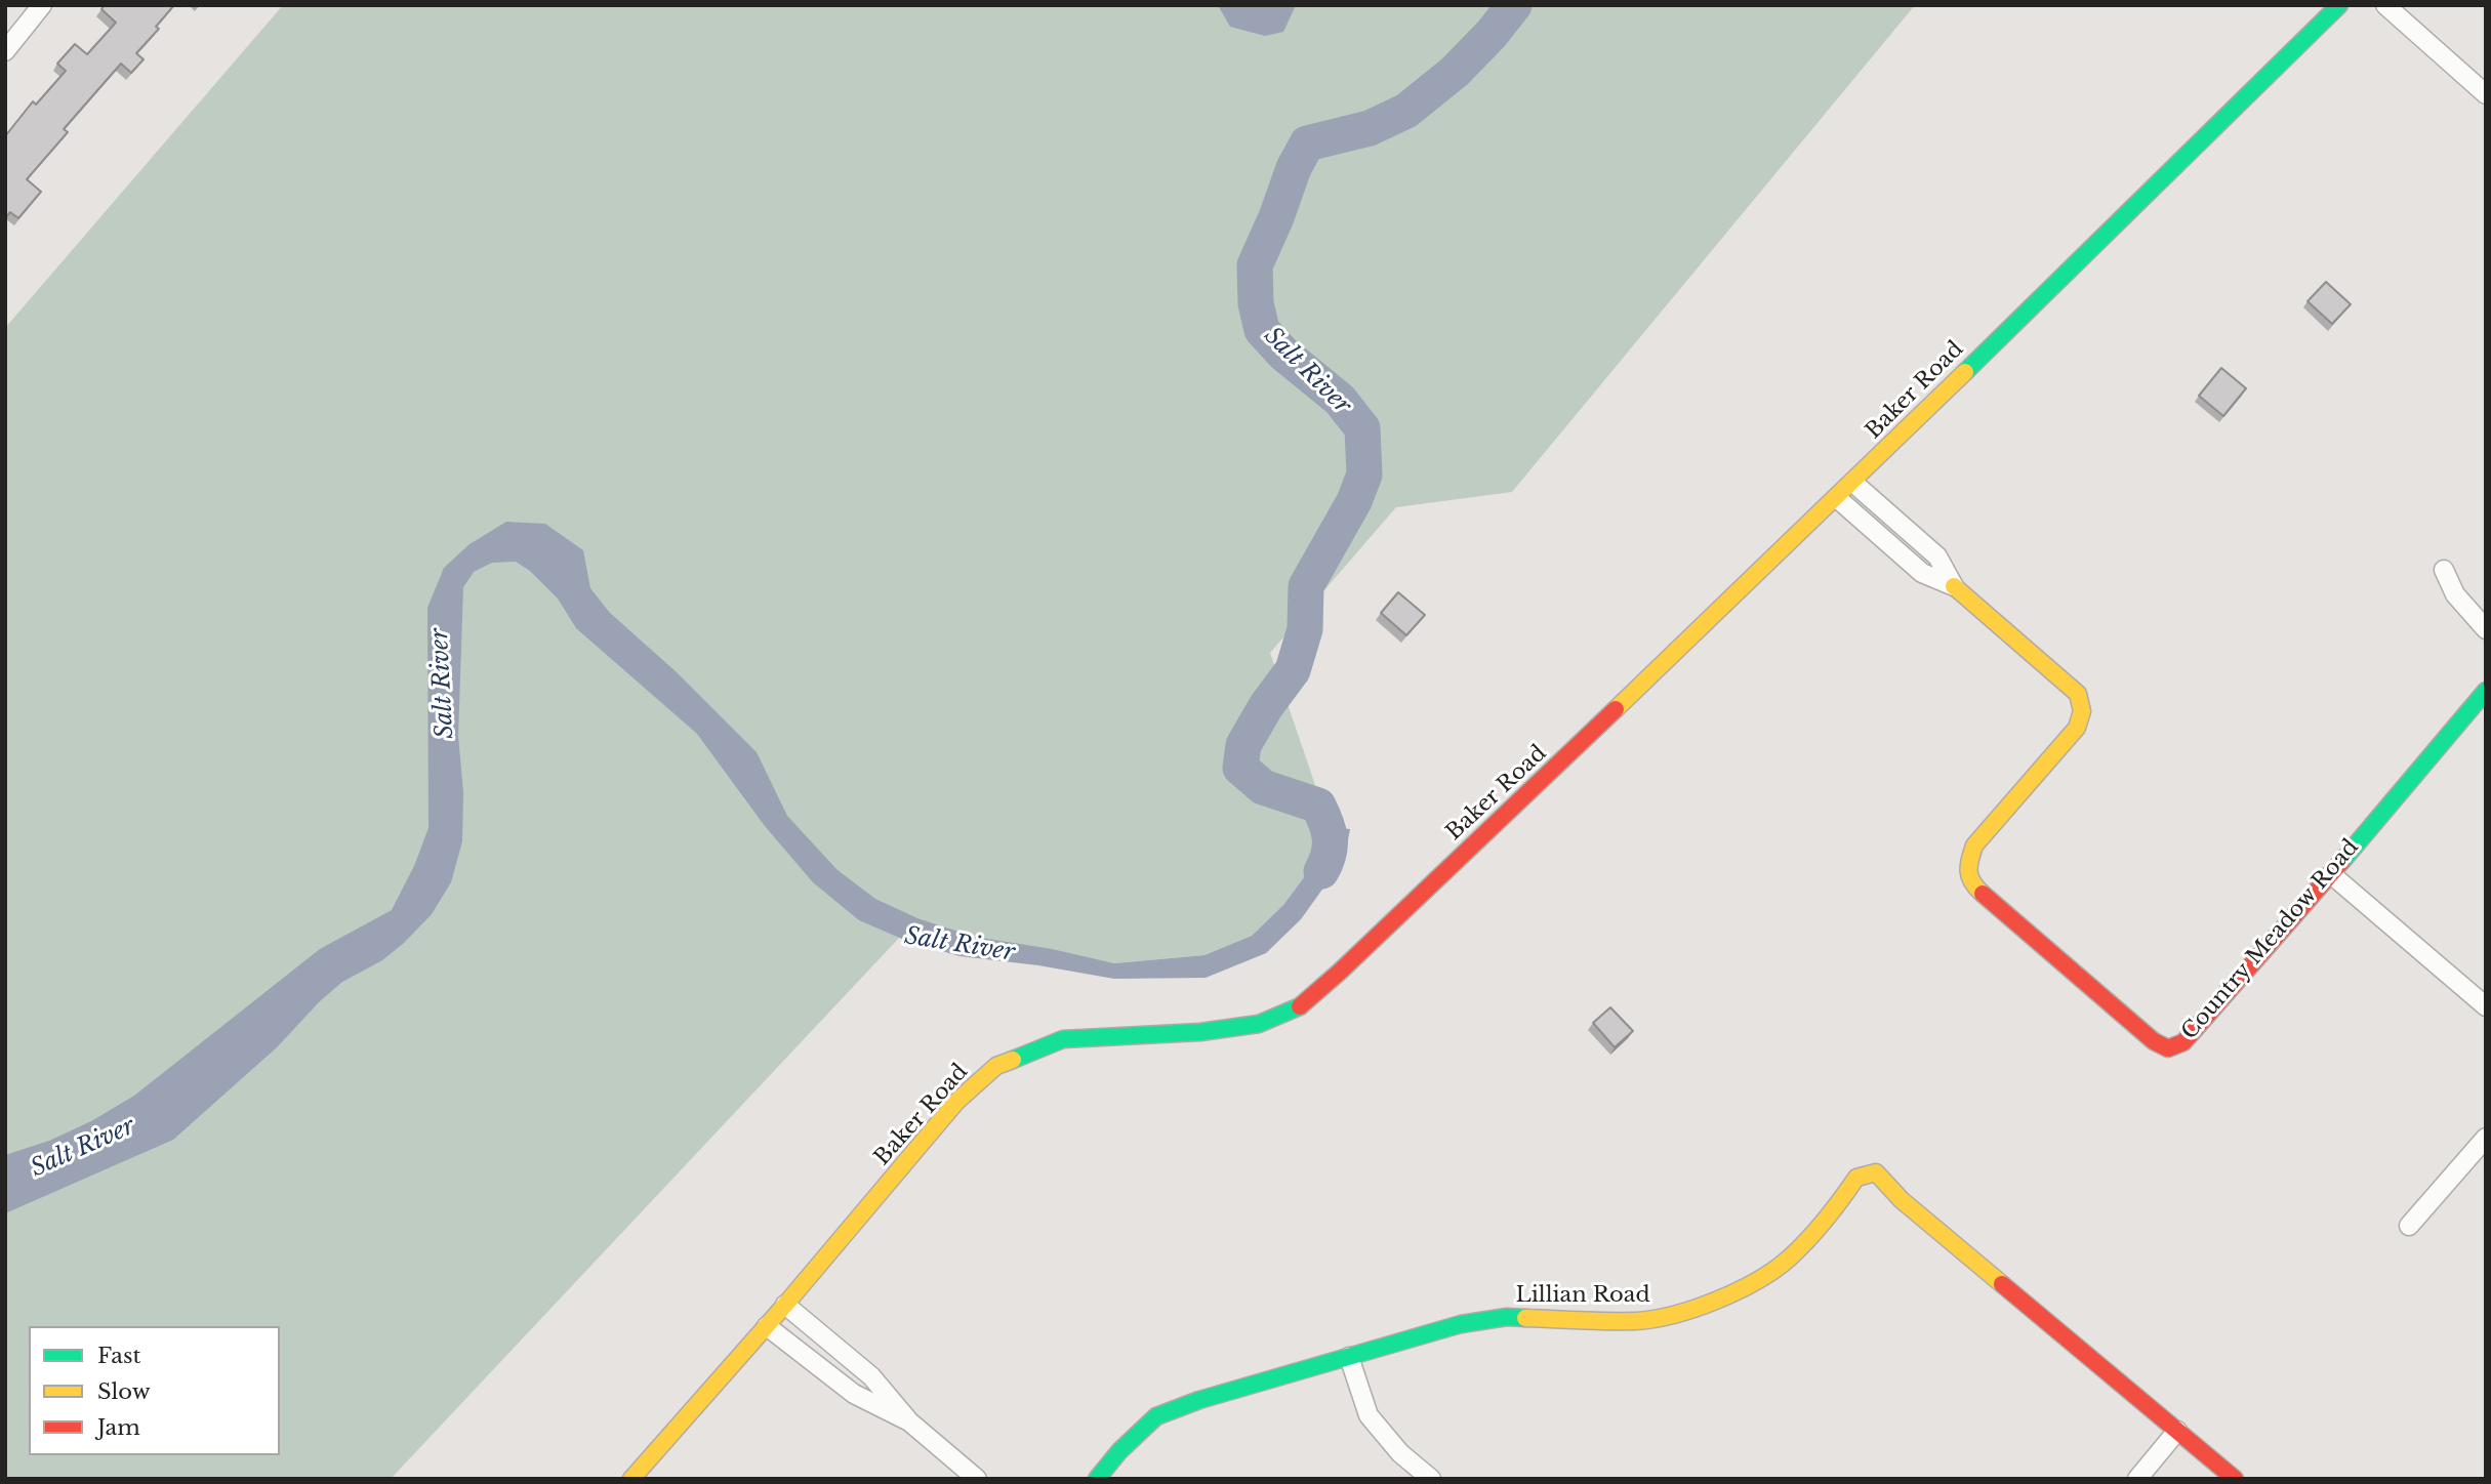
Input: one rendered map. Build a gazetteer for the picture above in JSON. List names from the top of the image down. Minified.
{"streets":{"street":["Baker Road","Country Meadow Road","Lillian Road"]},"crossings":[["Baker Road","Country Meadow Road"]],"water":["Salt River"],"legend":["Fast","Slow","Jam"]}
